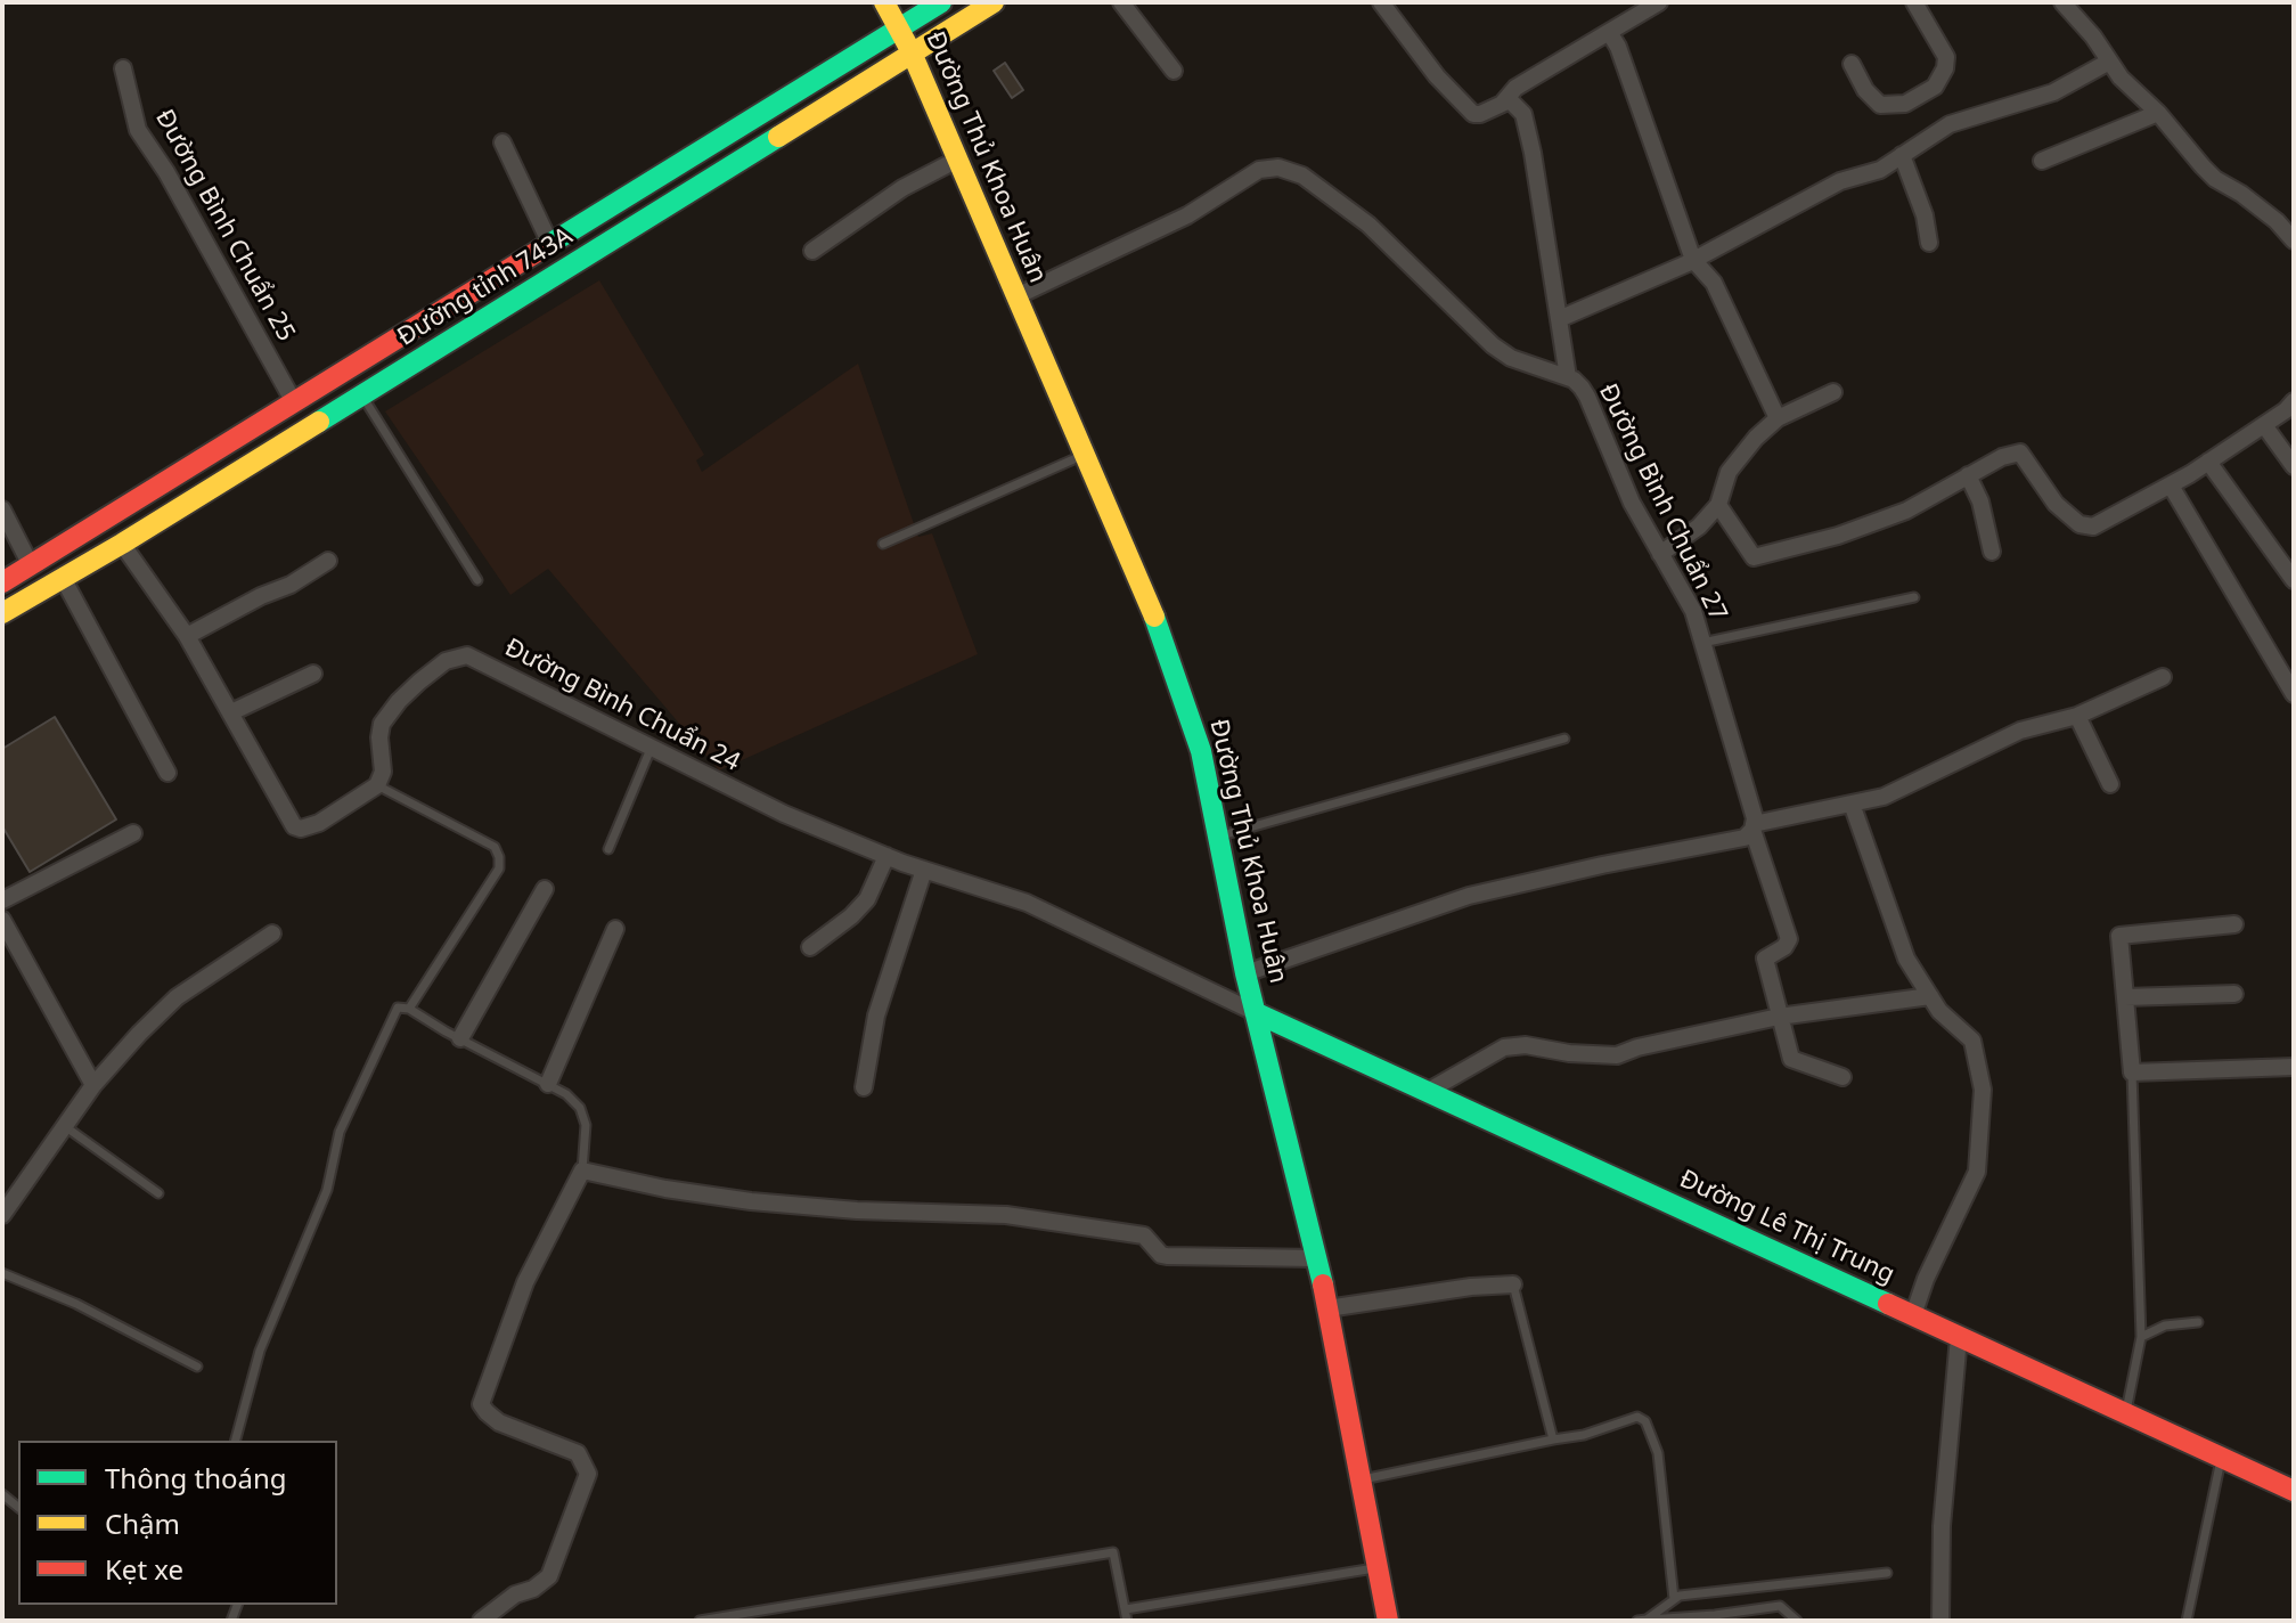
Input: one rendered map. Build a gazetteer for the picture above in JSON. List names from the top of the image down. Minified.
{"streets":{"main road":["Đường Thủ Khoa Huân","Đường tỉnh 743A","Đường Lê Thị Trung"],"street":["Đường Bình Chuẩn 25","Đường Bình Chuẩn 27","Đường Bình Chuẩn 24"]},"crossings":[["Đường Thủ Khoa Huân","Đường tỉnh 743A"],["Đường Thủ Khoa Huân","Đường Bình Chuẩn 27"],["Đường Thủ Khoa Huân","Đường Bình Chuẩn 24"],["Đường Thủ Khoa Huân","Đường Lê Thị Trung"],["Đường Bình Chuẩn 25","Đường tỉnh 743A"],["Đường Bình Chuẩn 24","Đường Lê Thị Trung"]],"legend":["Thông thoáng","Chậm","Kẹt xe"]}
